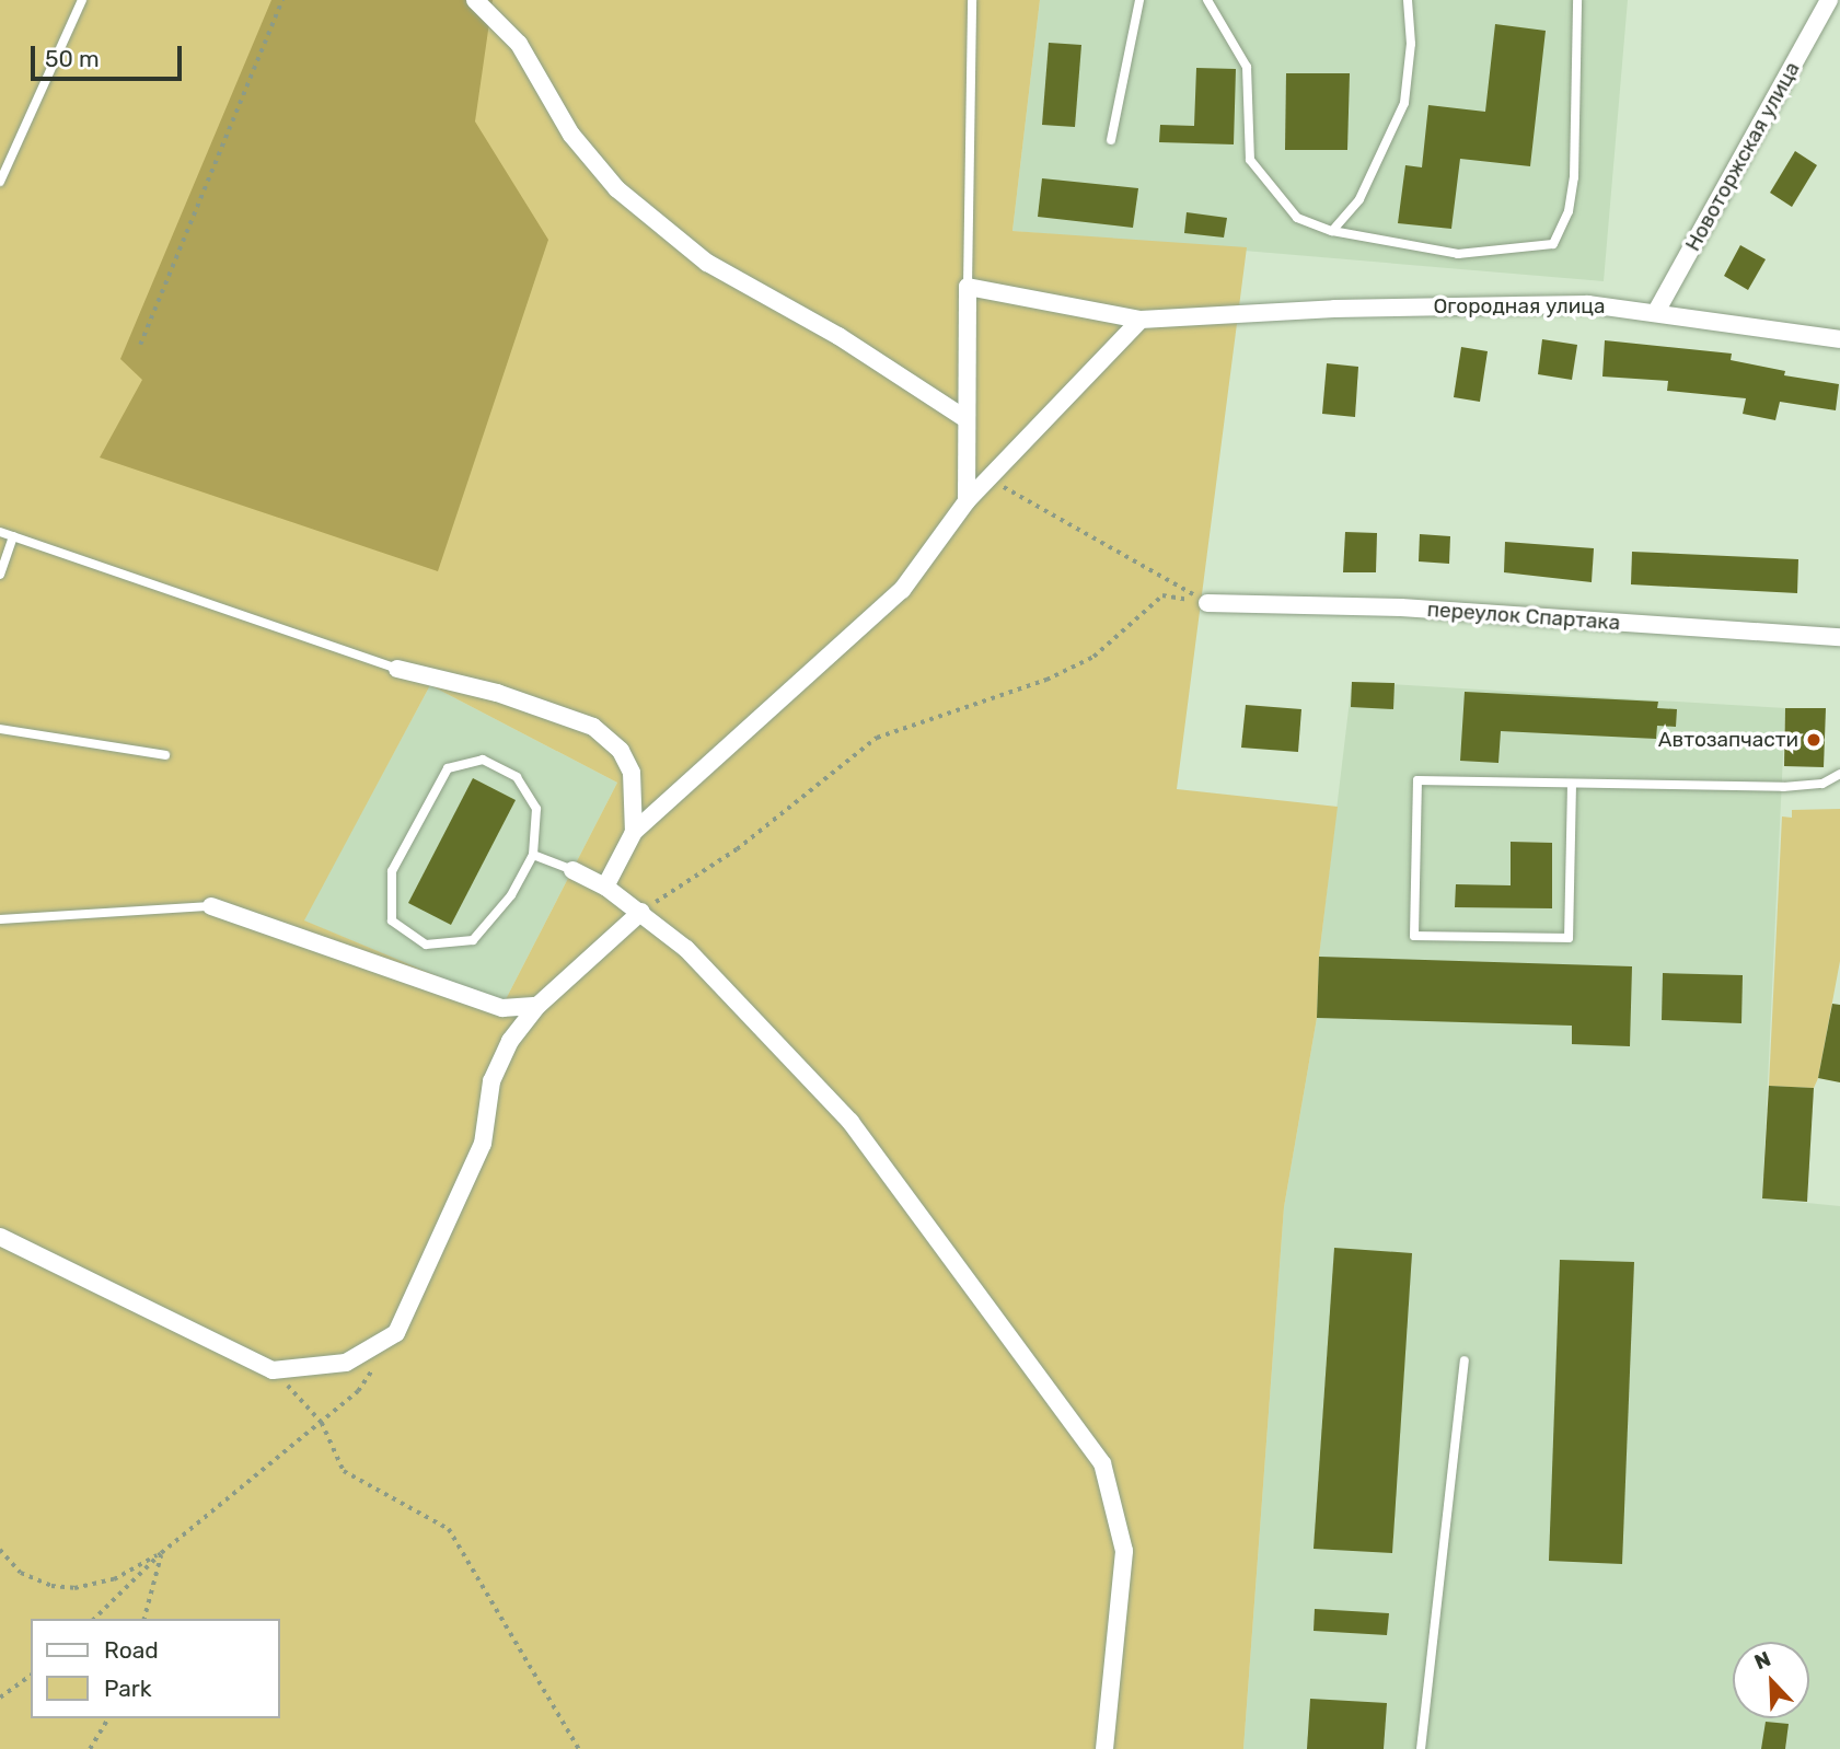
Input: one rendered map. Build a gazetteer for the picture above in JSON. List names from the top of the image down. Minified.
{"streets":{"street":["Новоторжская улица","Огородная улица","переулок Спартака"]},"crossings":[["Новоторжская улица","Огородная улица"]],"places":["Автозапчасти"],"legend":["Road","Park"],"scale_bar":"50 m","north":"top left"}
